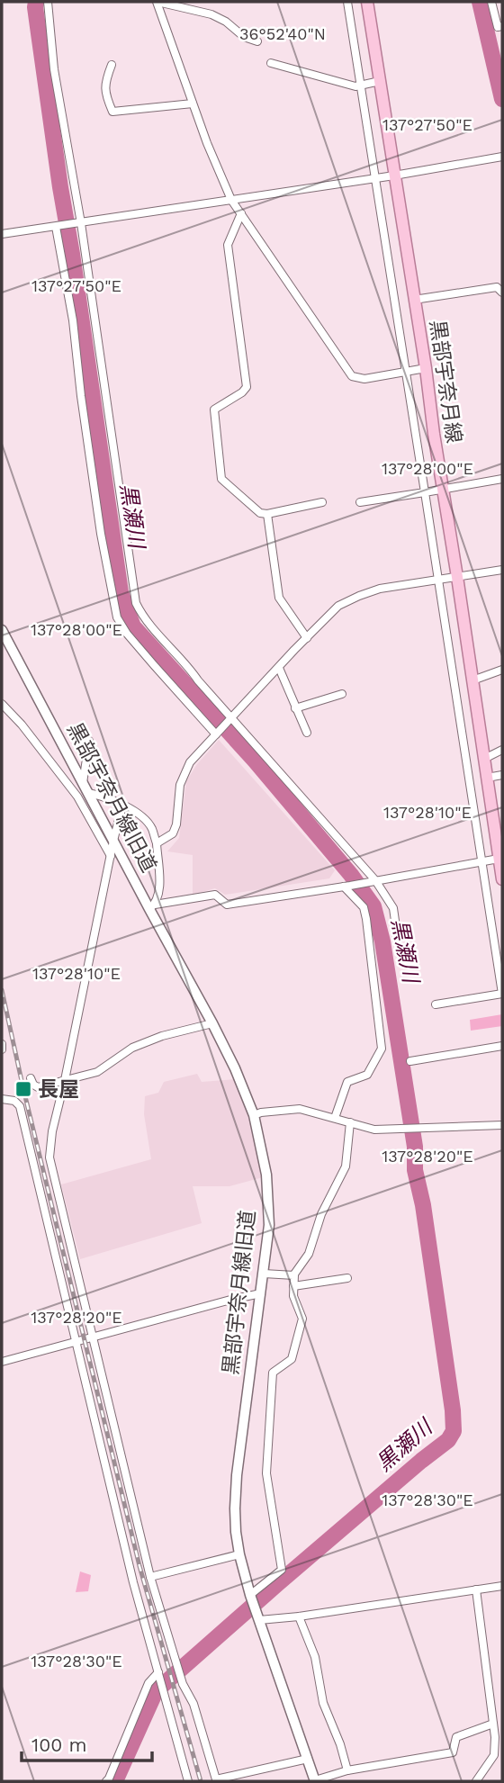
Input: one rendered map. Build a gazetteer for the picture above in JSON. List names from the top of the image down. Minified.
{"streets":{"main road":["黒部宇奈月線"],"street":["黒部宇奈月線旧道"]},"water":["黒瀬川"],"places":{"transit":["長屋"]},"scale_bar":"100 m","coordinates":["36°52'40\"N","137°27'50\"E","137°28'00\"E","137°28'10\"E","137°28'20\"E","137°28'30\"E"]}
